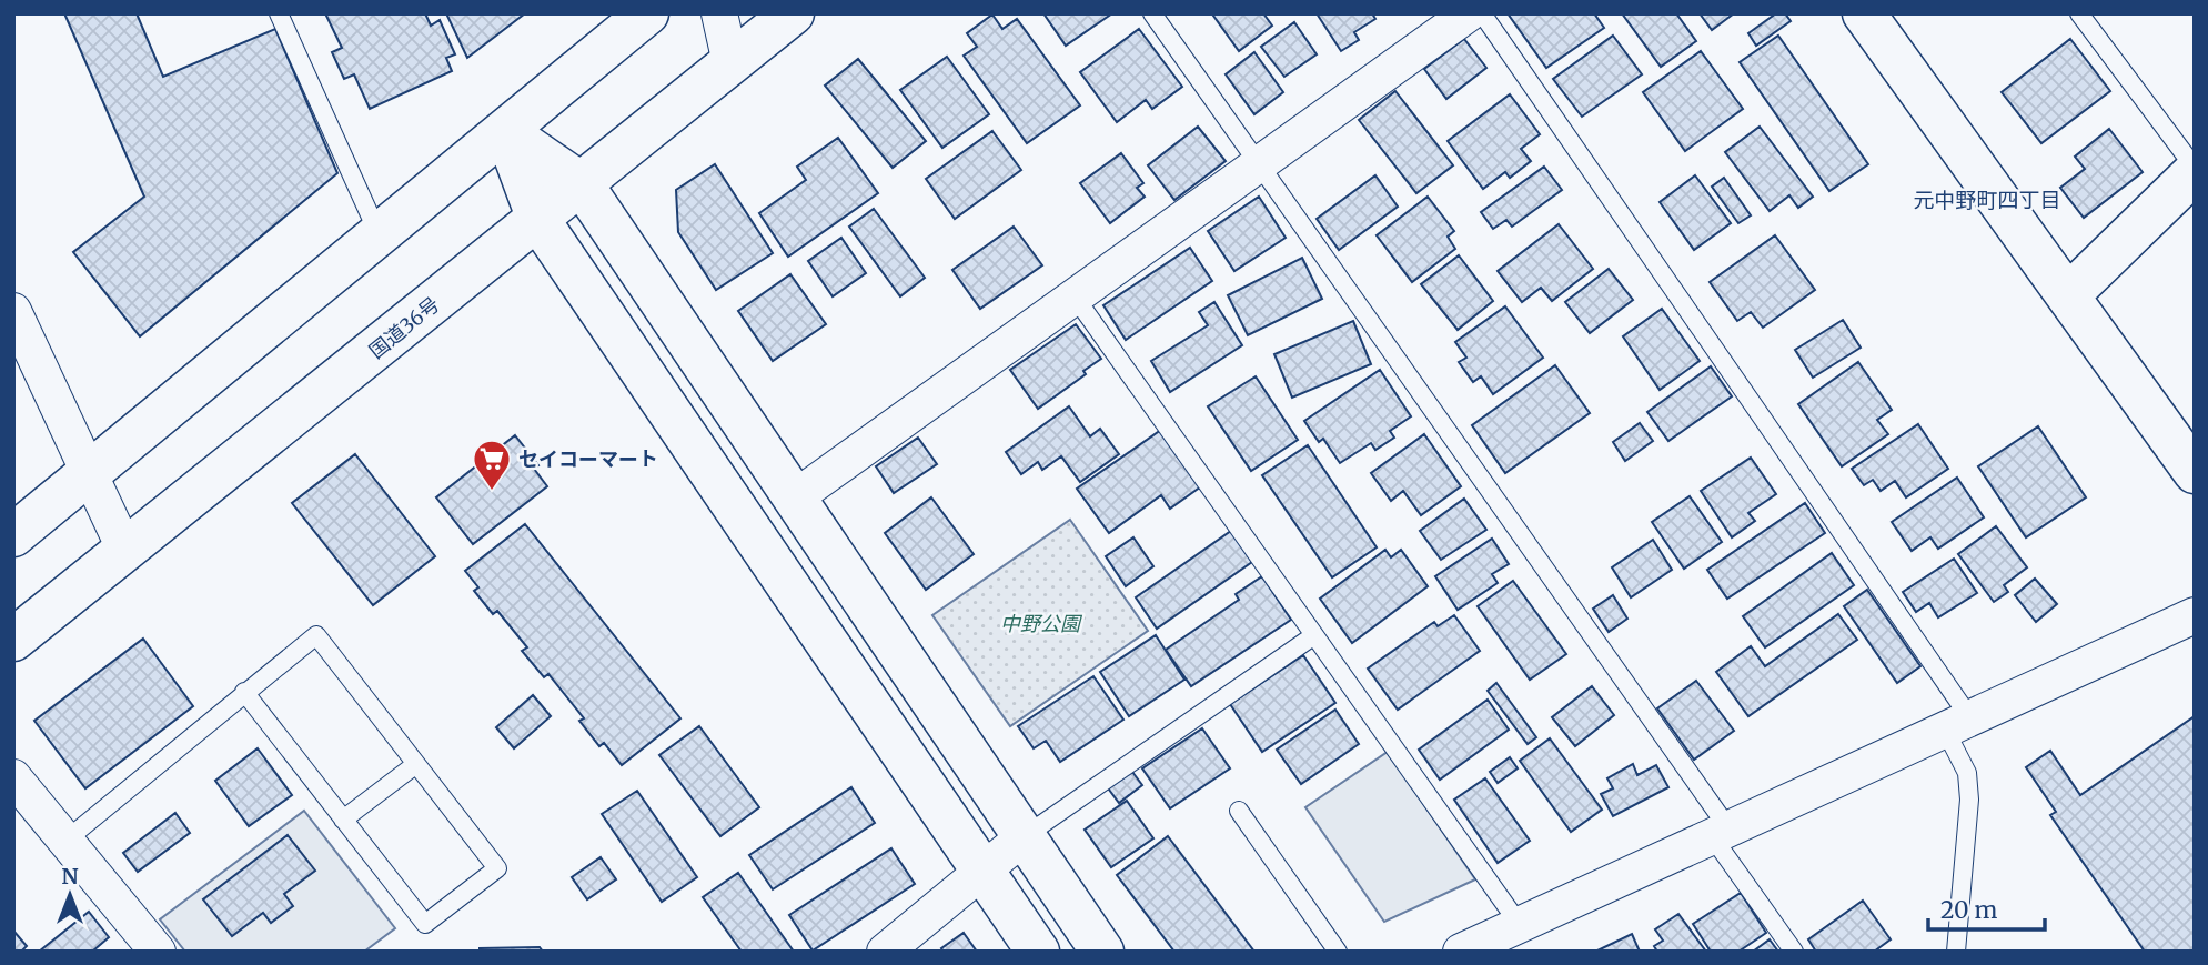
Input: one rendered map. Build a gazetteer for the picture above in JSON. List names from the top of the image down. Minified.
{"streets":{"main road":["国道36号"]},"districts":["元中野町四丁目"],"parks":["中野公園"],"places":{"supermarket":["セイコーマート"]},"scale_bar":"20 m","north":"top"}
